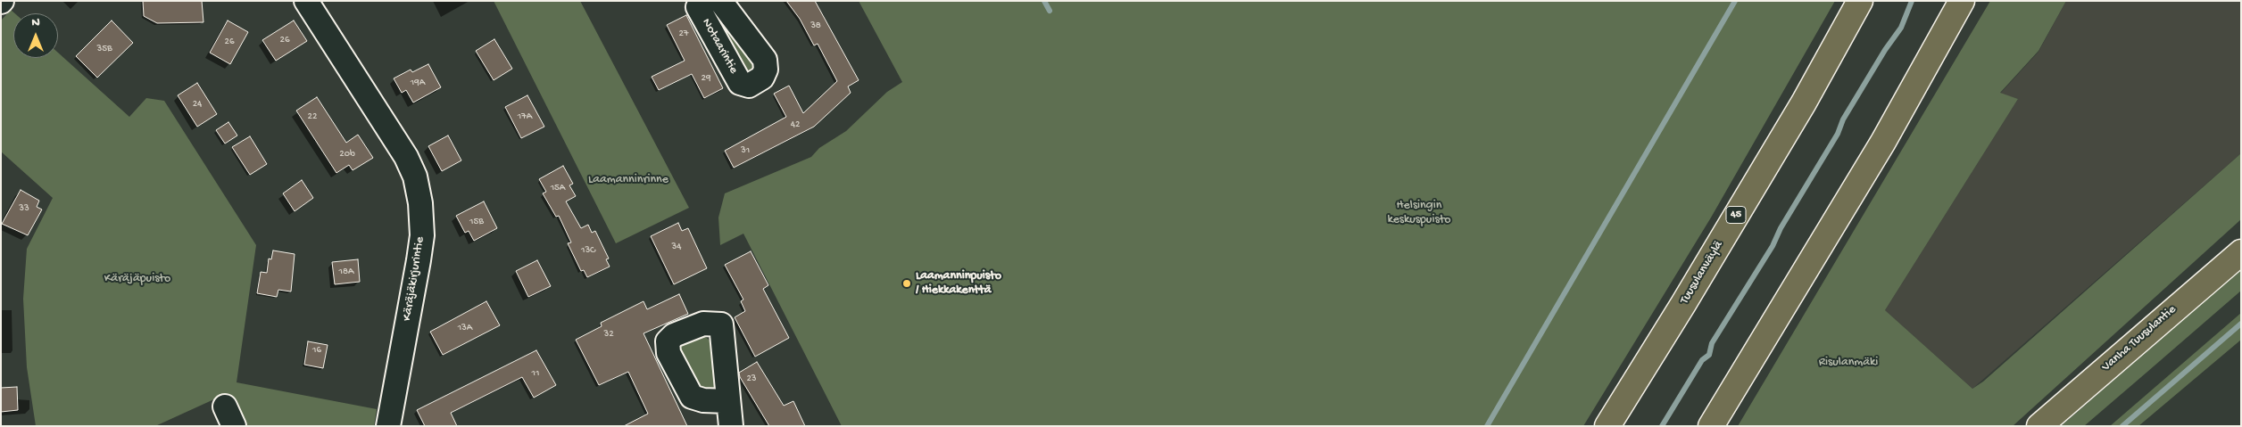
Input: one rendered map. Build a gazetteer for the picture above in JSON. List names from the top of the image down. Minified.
{"streets":{"main road":["45","Tuusulanväylä","Vanha Tuusulantie"],"street":["Notaarintie","Käräjäkirjurintie"]},"parks":["Laamanninrinne","Helsingin keskuspuisto","Käräjäpuisto","Risulanmäki"],"places":["Laamanninpuisto / Hiekkakenttä"],"house_numbers":["38","27","26","26","35B","29","19A","24","22","17A","42","31","20b","15A","33","15B","34","13C","18A","13A","32","16","11","23"],"north":"top"}
